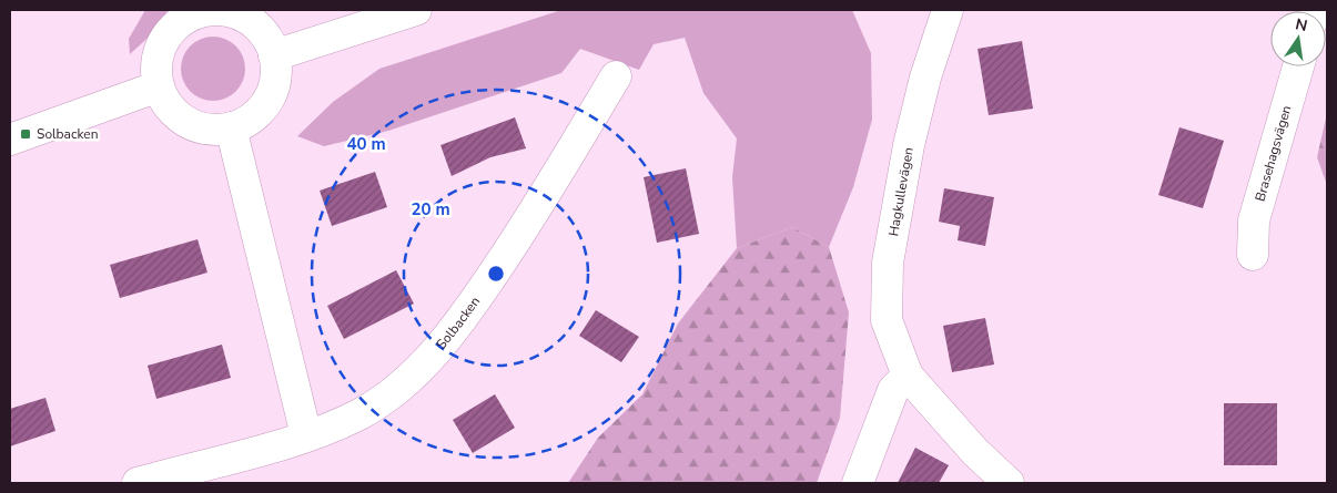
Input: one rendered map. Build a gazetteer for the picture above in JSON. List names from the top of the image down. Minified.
{"streets":{"street":["Brasehagsvägen","Hagkullevägen","Solbacken"]},"places":{"transit":["Solbacken"]},"north":"top","rings":["40 m","20 m"]}
